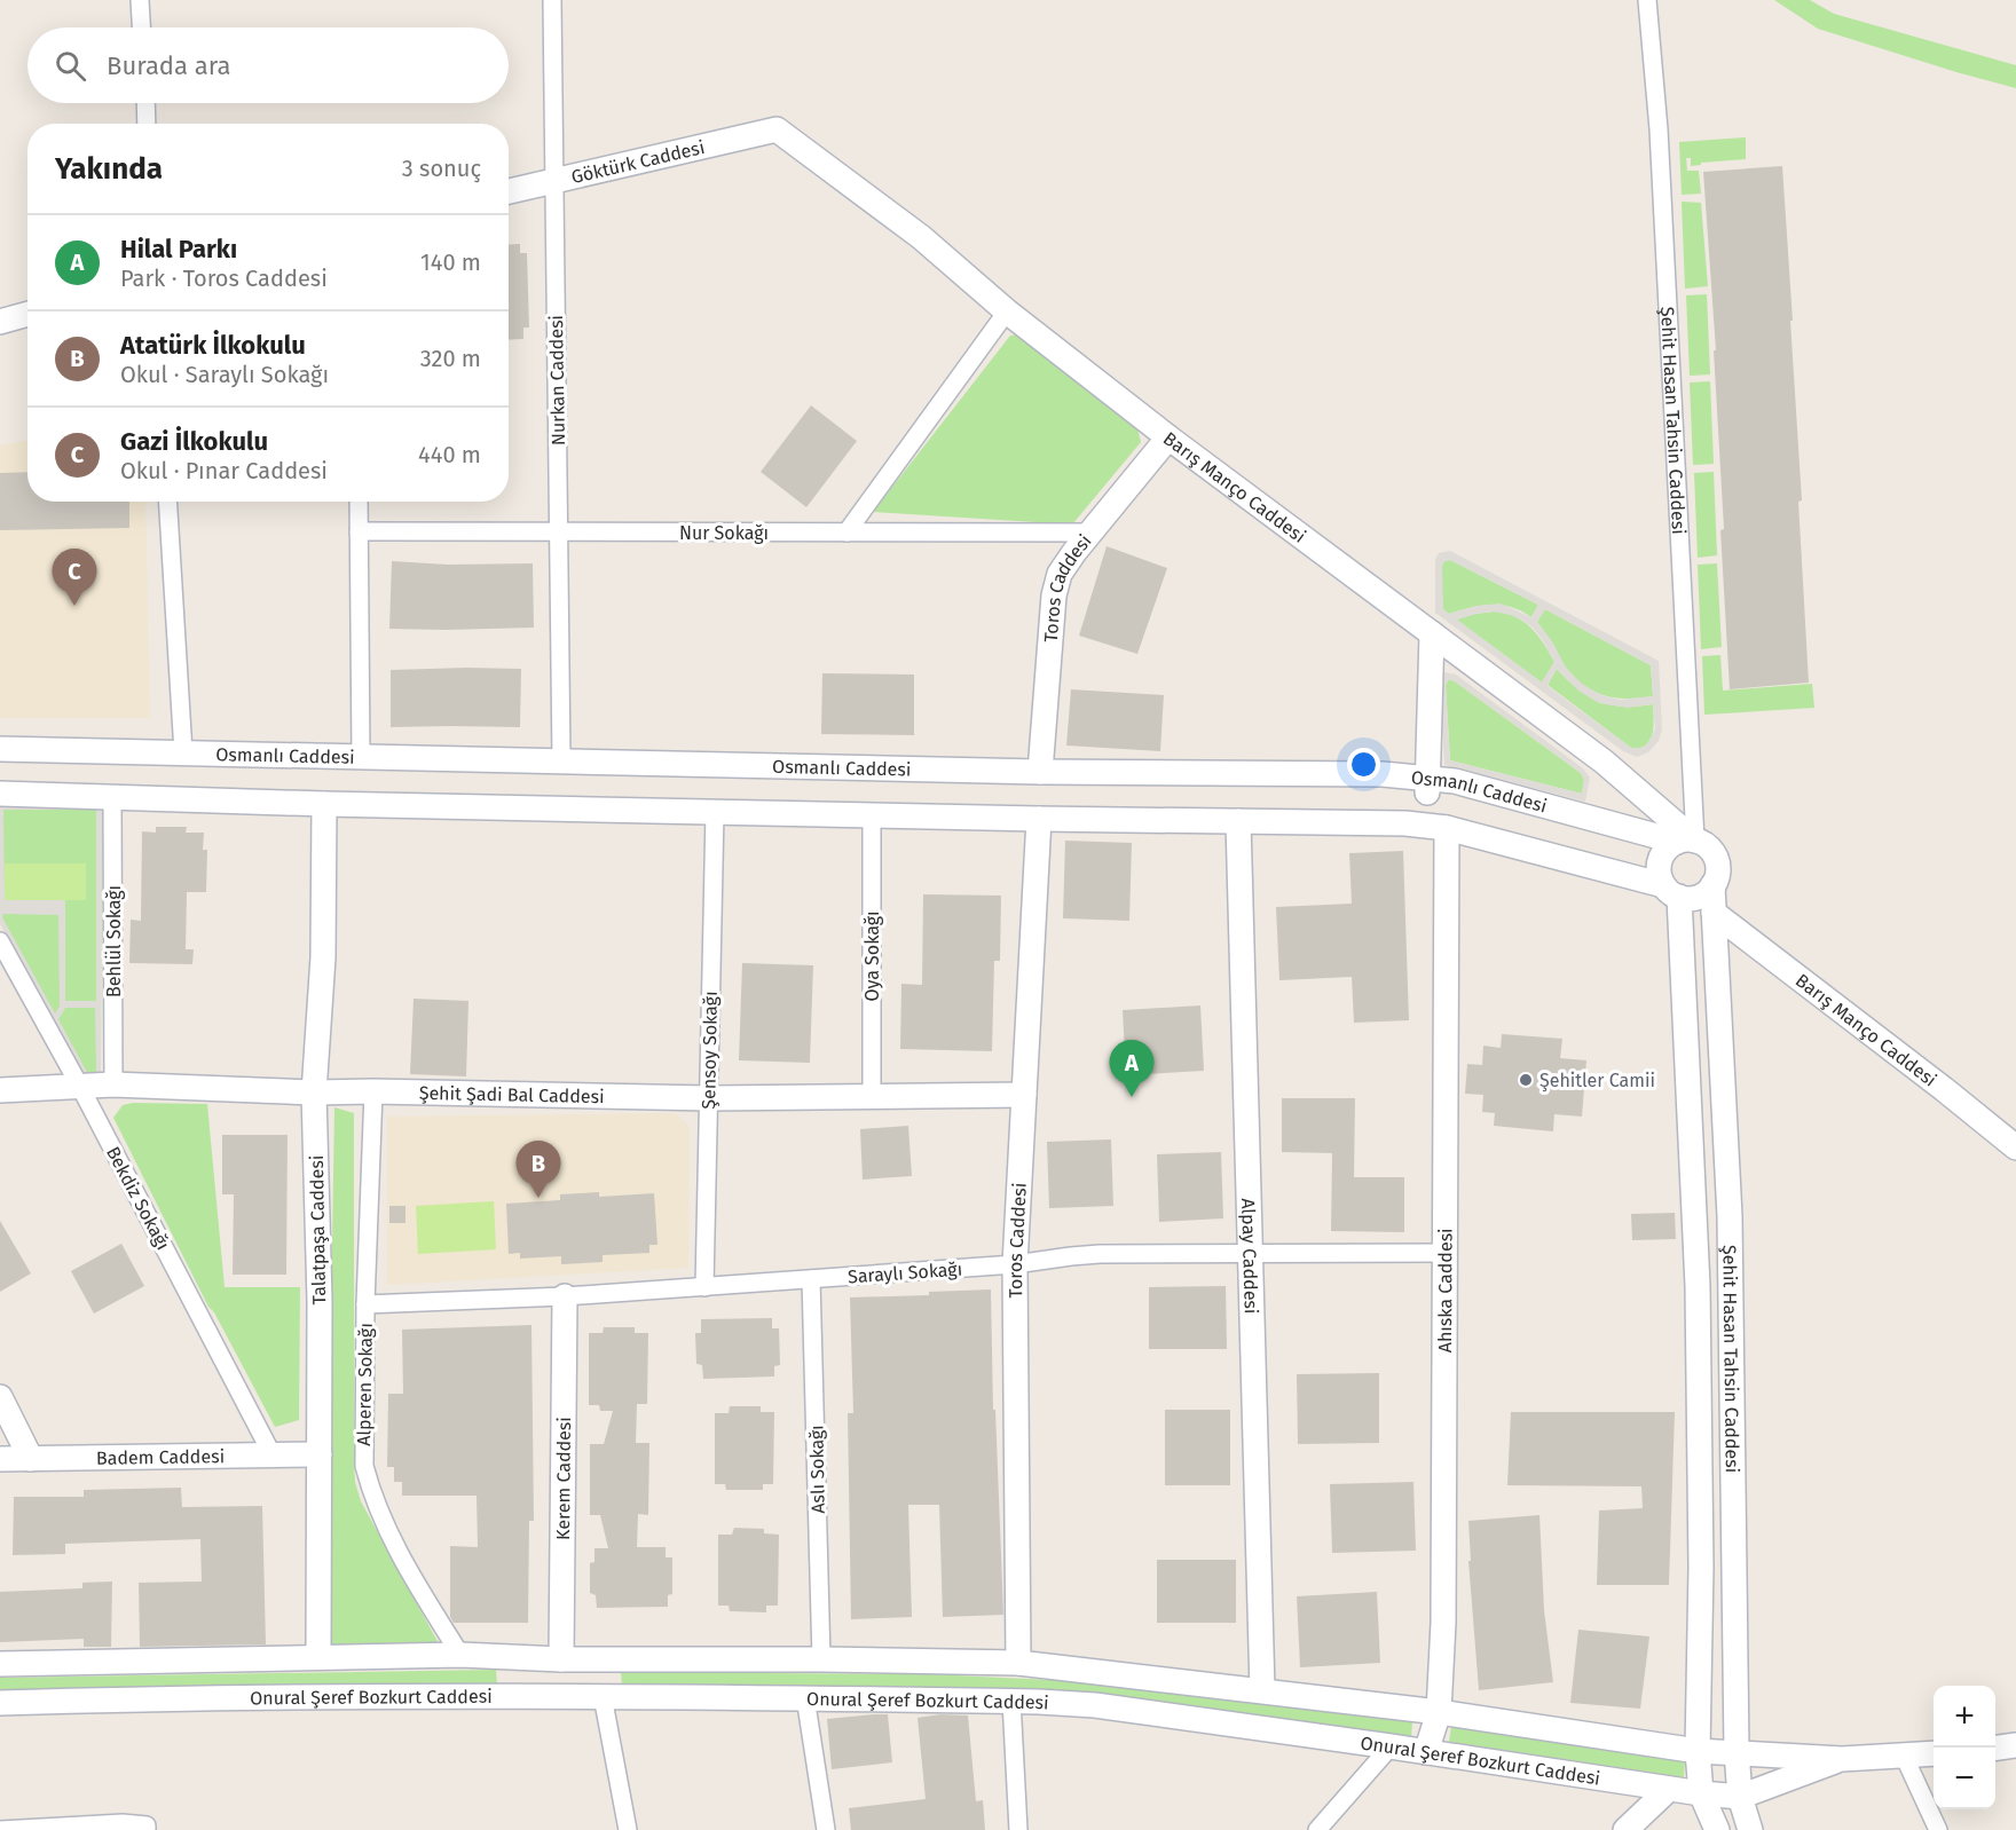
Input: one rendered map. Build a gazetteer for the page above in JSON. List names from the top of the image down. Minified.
{"streets":{"main road":["Göktürk Caddesi","Şehit Hasan Tahsin Caddesi","Barış Manço Caddesi","Toros Caddesi","Osmanlı Caddesi","Şehit Şadi Bal Caddesi","Talatpaşa Caddesi","Alpay Caddesi","Ahıska Caddesi","Badem Caddesi","Kerem Caddesi","Onural Şeref Bozkurt Caddesi"],"street":["Nurkan Caddesi","Nur Sokağı","Behlül Sokağı","Oya Sokağı","Şensoy Sokağı","Bekdiz Sokağı","Saraylı Sokağı","Alperen Sokağı","Aslı Sokağı"]},"crossings":[["Göktürk Caddesi","Nurkan Caddesi"],["Göktürk Caddesi","Barış Manço Caddesi"],["Nurkan Caddesi","Nur Sokağı"],["Nurkan Caddesi","Osmanlı Caddesi"],["Şehit Hasan Tahsin Caddesi","Barış Manço Caddesi"],["Şehit Hasan Tahsin Caddesi","Osmanlı Caddesi"],["Şehit Hasan Tahsin Caddesi","Onural Şeref Bozkurt Caddesi"],["Barış Manço Caddesi","Toros Caddesi"],["Barış Manço Caddesi","Osmanlı Caddesi"],["Nur Sokağı","Toros Caddesi"],["Toros Caddesi","Osmanlı Caddesi"],["Toros Caddesi","Şehit Şadi Bal Caddesi"],["Toros Caddesi","Saraylı Sokağı"],["Toros Caddesi","Onural Şeref Bozkurt Caddesi"],["Osmanlı Caddesi","Ahıska Caddesi"],["Behlül Sokağı","Şehit Şadi Bal Caddesi"],["Oya Sokağı","Şehit Şadi Bal Caddesi"],["Şensoy Sokağı","Şehit Şadi Bal Caddesi"],["Şensoy Sokağı","Saraylı Sokağı"],["Şehit Şadi Bal Caddesi","Bekdiz Sokağı"],["Şehit Şadi Bal Caddesi","Talatpaşa Caddesi"],["Şehit Şadi Bal Caddesi","Alperen Sokağı"],["Bekdiz Sokağı","Badem Caddesi"],["Talatpaşa Caddesi","Badem Caddesi"],["Talatpaşa Caddesi","Onural Şeref Bozkurt Caddesi"],["Alpay Caddesi","Saraylı Sokağı"],["Alpay Caddesi","Onural Şeref Bozkurt Caddesi"],["Saraylı Sokağı","Ahıska Caddesi"],["Saraylı Sokağı","Alperen Sokağı"],["Saraylı Sokağı","Aslı Sokağı"],["Saraylı Sokağı","Kerem Caddesi"],["Ahıska Caddesi","Onural Şeref Bozkurt Caddesi"],["Alperen Sokağı","Onural Şeref Bozkurt Caddesi"],["Aslı Sokağı","Onural Şeref Bozkurt Caddesi"],["Kerem Caddesi","Onural Şeref Bozkurt Caddesi"]],"places":["Şehitler Camii"],"page":{"search":"Burada ara","heading":["Yakında","3 sonuç"],"list":[{"mark":"A","name":"Hilal Parkı","note":"Park · Toros Caddesi","value":"140 m"},{"mark":"B","name":"Atatürk İlkokulu","note":"Okul · Saraylı Sokağı","value":"320 m"},{"mark":"C","name":"Gazi İlkokulu","note":"Okul · Pınar Caddesi","value":"440 m"}],"pins":["C","A","B"],"map_buttons":["+","−"]}}
